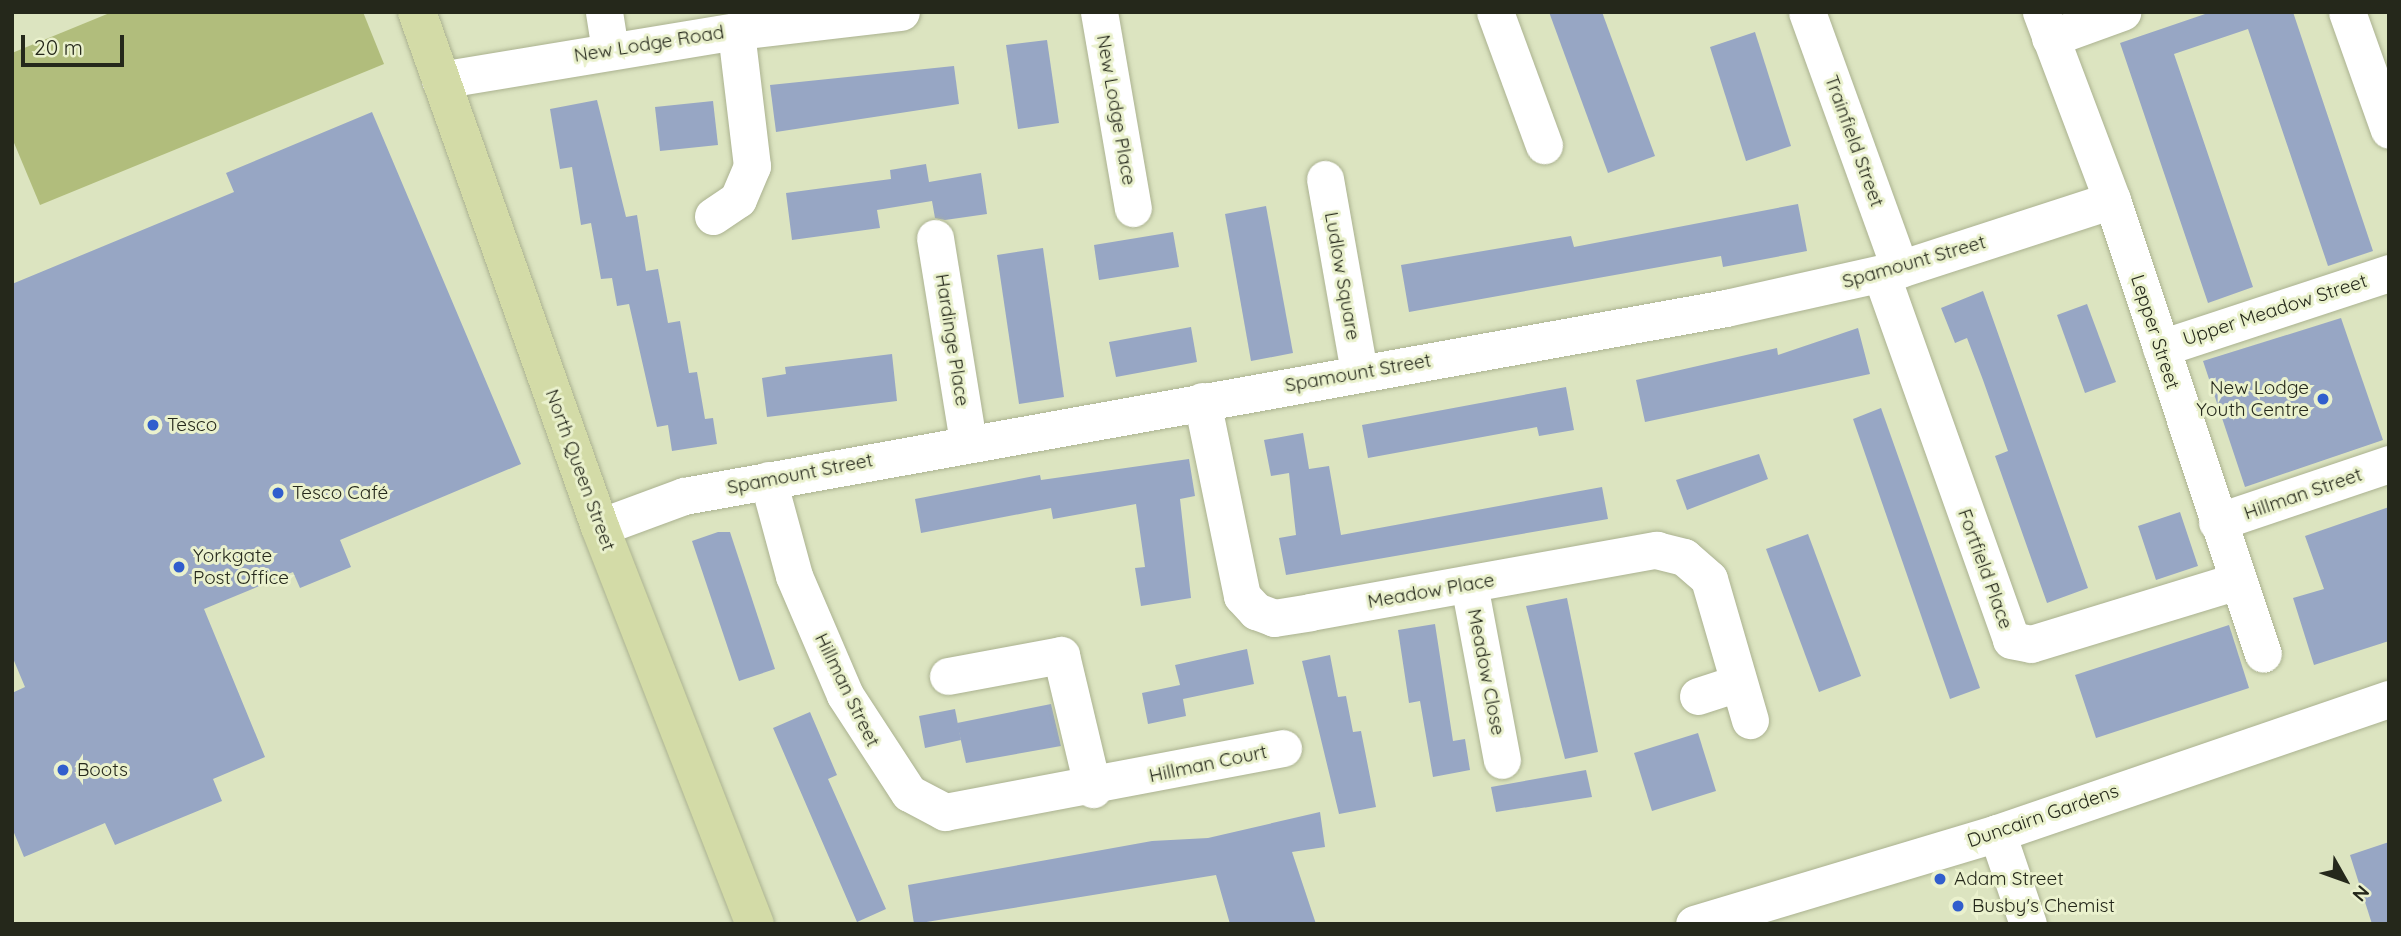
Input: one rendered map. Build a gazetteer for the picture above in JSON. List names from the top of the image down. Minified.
{"streets":{"main road":["North Queen Street"],"street":["New Lodge Road","New Lodge Place","Trainfield Street","Spamount Street","Ludlow Square","Upper Meadow Street","Lepper Street","Hardinge Place","Hillman Street","Fortfield Place","Meadow Place","Meadow Close","Hillman Court","Duncairn Gardens"]},"crossings":[["New Lodge Road","North Queen Street"],["Trainfield Street","Spamount Street"],["Trainfield Street","Fortfield Place"],["Spamount Street","Ludlow Square"],["Spamount Street","Lepper Street"],["Spamount Street","Hardinge Place"],["Spamount Street","North Queen Street"],["Spamount Street","Hillman Street"],["Spamount Street","Fortfield Place"],["Spamount Street","Meadow Place"],["Upper Meadow Street","Lepper Street"],["Lepper Street","Hillman Street"],["Lepper Street","Fortfield Place"],["Hillman Street","Hillman Court"],["Meadow Place","Meadow Close"]],"places":["New Lodge Youth Centre","Tesco","Tesco Café","Yorkgate Post Office","Boots","Adam Street","Busby's Chemist"],"scale_bar":"20 m","north":"bottom right"}
